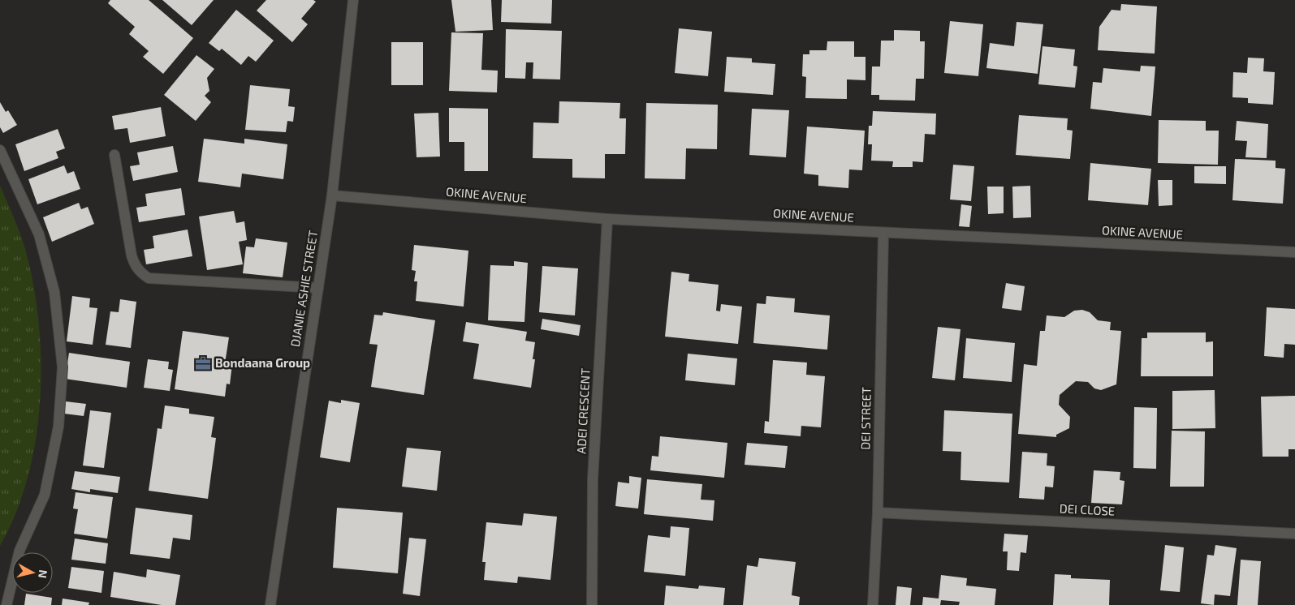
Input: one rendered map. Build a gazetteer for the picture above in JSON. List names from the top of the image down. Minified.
{"streets":{"street":["OKINE AVENUE","DJANIE ASHIE STREET","ADEI CRESCENT","DEI STREET","DEI CLOSE"]},"crossings":[["OKINE AVENUE","DJANIE ASHIE STREET"],["OKINE AVENUE","ADEI CRESCENT"],["OKINE AVENUE","DEI STREET"],["DEI STREET","DEI CLOSE"]],"places":{"office":["Bondaana Group"]},"north":"right"}
